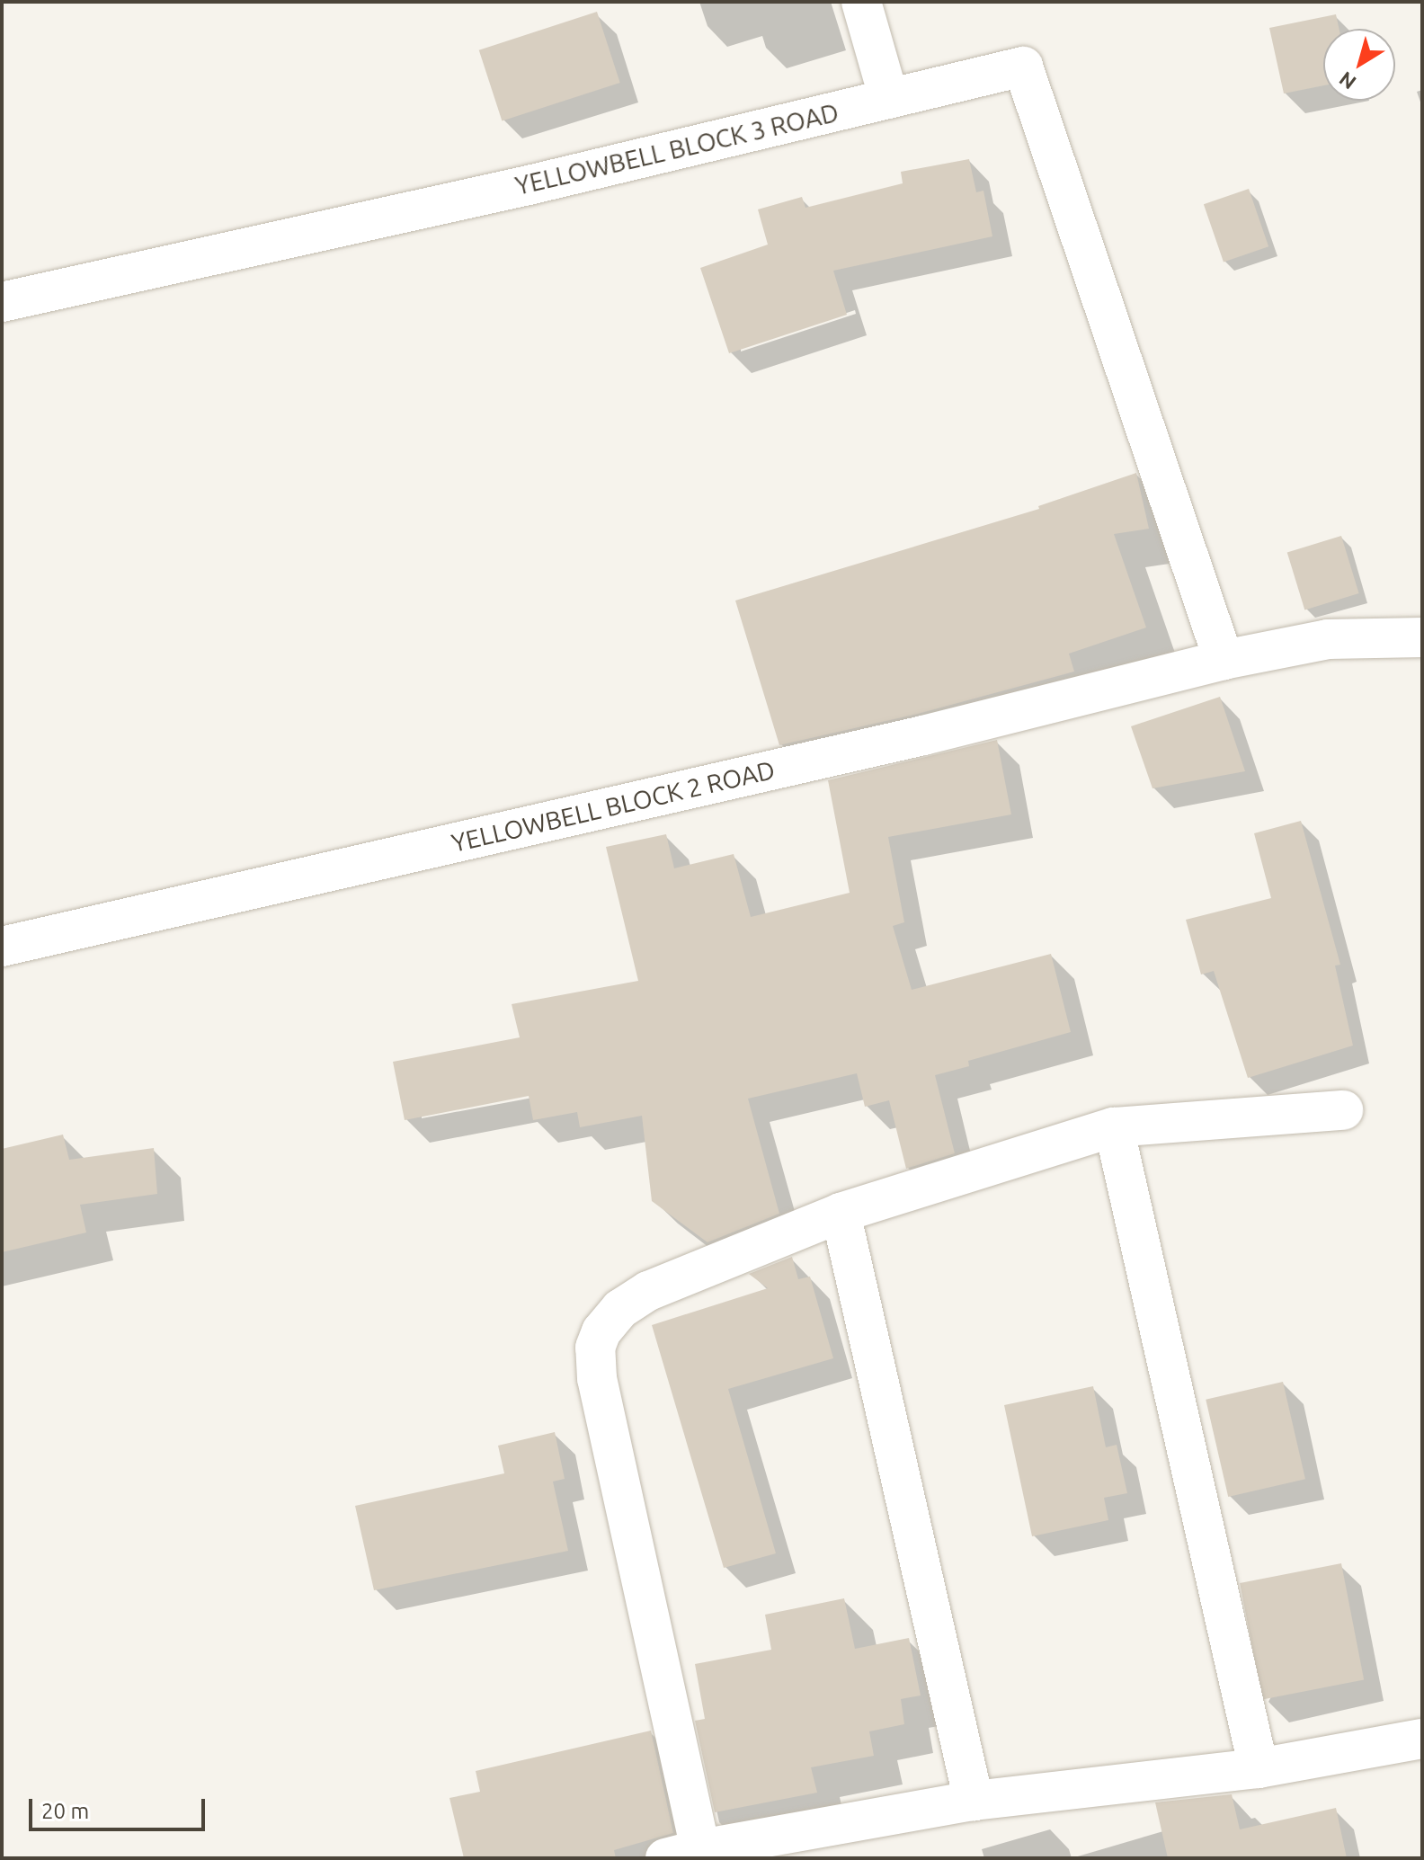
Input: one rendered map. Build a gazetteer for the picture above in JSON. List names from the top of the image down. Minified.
{"streets":{"street":["YELLOWBELL BLOCK 3 ROAD","YELLOWBELL BLOCK 2 ROAD"]},"crossings":[["YELLOWBELL BLOCK 3 ROAD","YELLOWBELL BLOCK 2 ROAD"]],"scale_bar":"20 m","north":"bottom left"}
